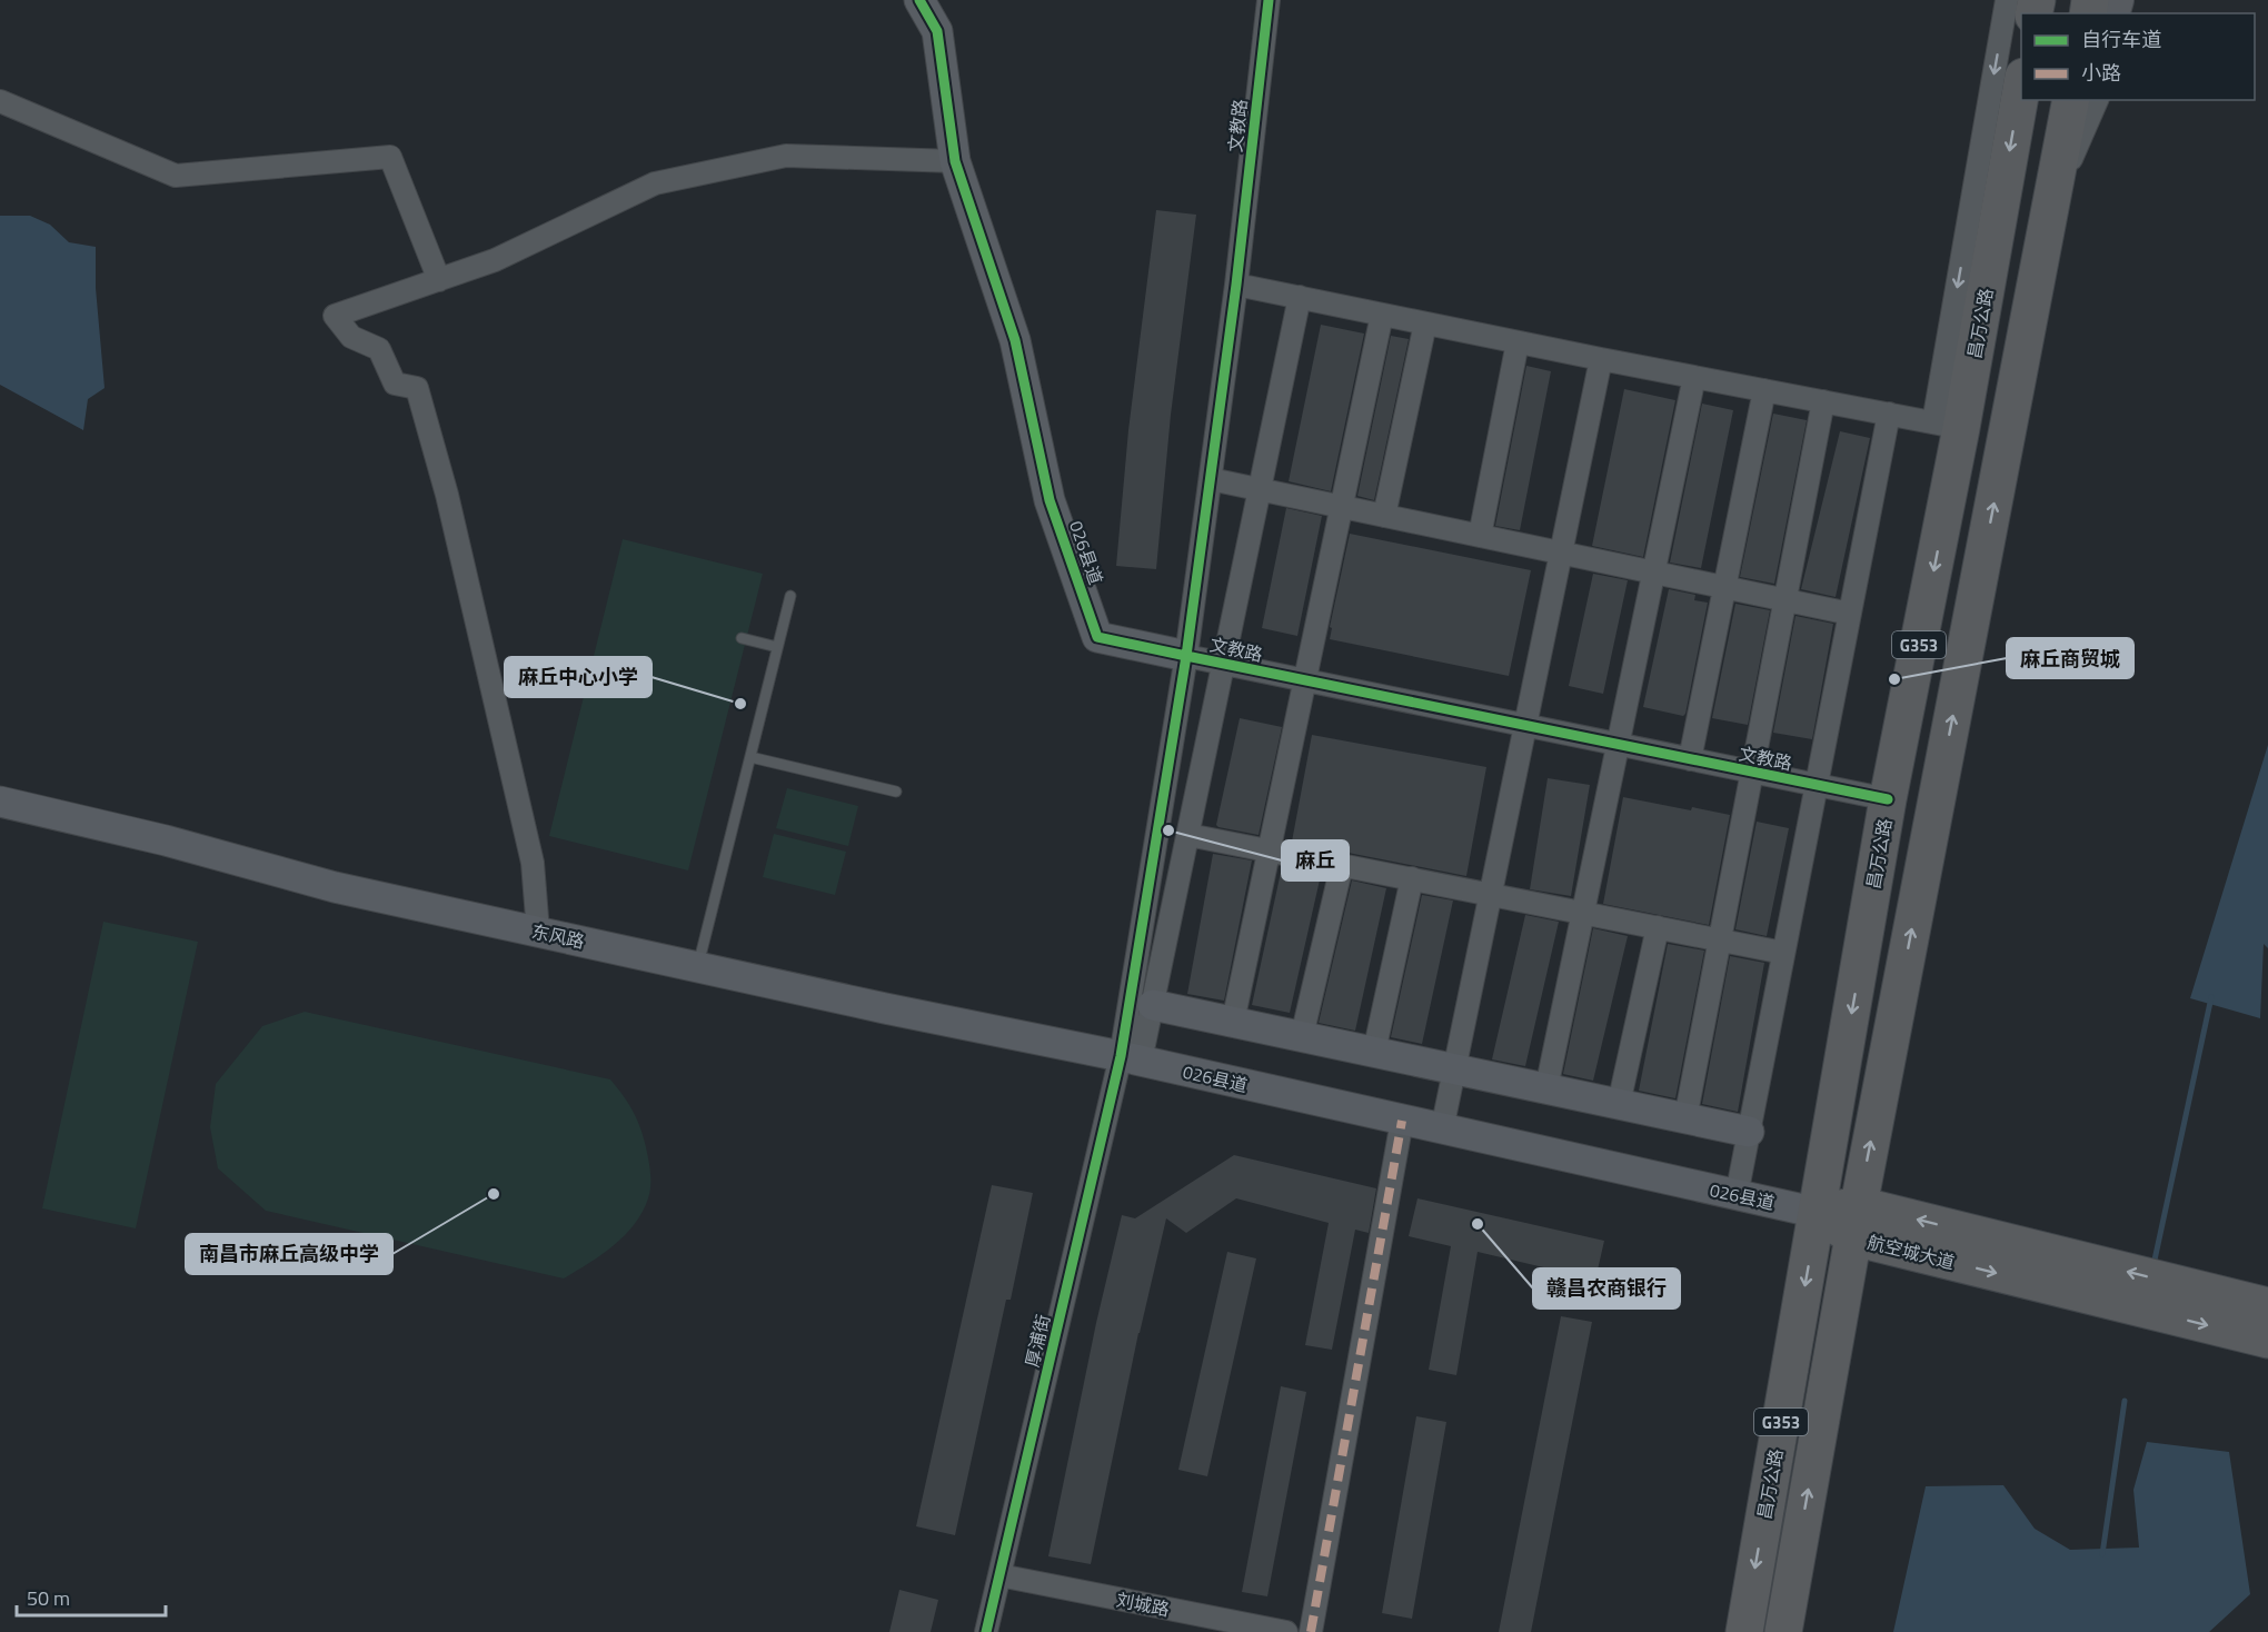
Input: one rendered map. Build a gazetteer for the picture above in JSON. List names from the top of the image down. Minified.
{"streets":{"highway":["昌万公路","G353","航空城大道"],"main road":["026县道","东风路"],"street":["文教路","厚浦街","刘城路"]},"crossings":[["文教路","昌万公路"],["文教路","026县道"],["昌万公路","026县道"],["昌万公路","航空城大道"],["026县道","东风路"],["026县道","航空城大道"],["026县道","厚浦街"],["G353","航空城大道"],["东风路","厚浦街"],["厚浦街","刘城路"]],"places":["麻丘商贸城","麻丘中心小学","麻丘","南昌市麻丘高级中学","赣昌农商银行"],"legend":["自行车道","小路"],"scale_bar":"50 m"}
